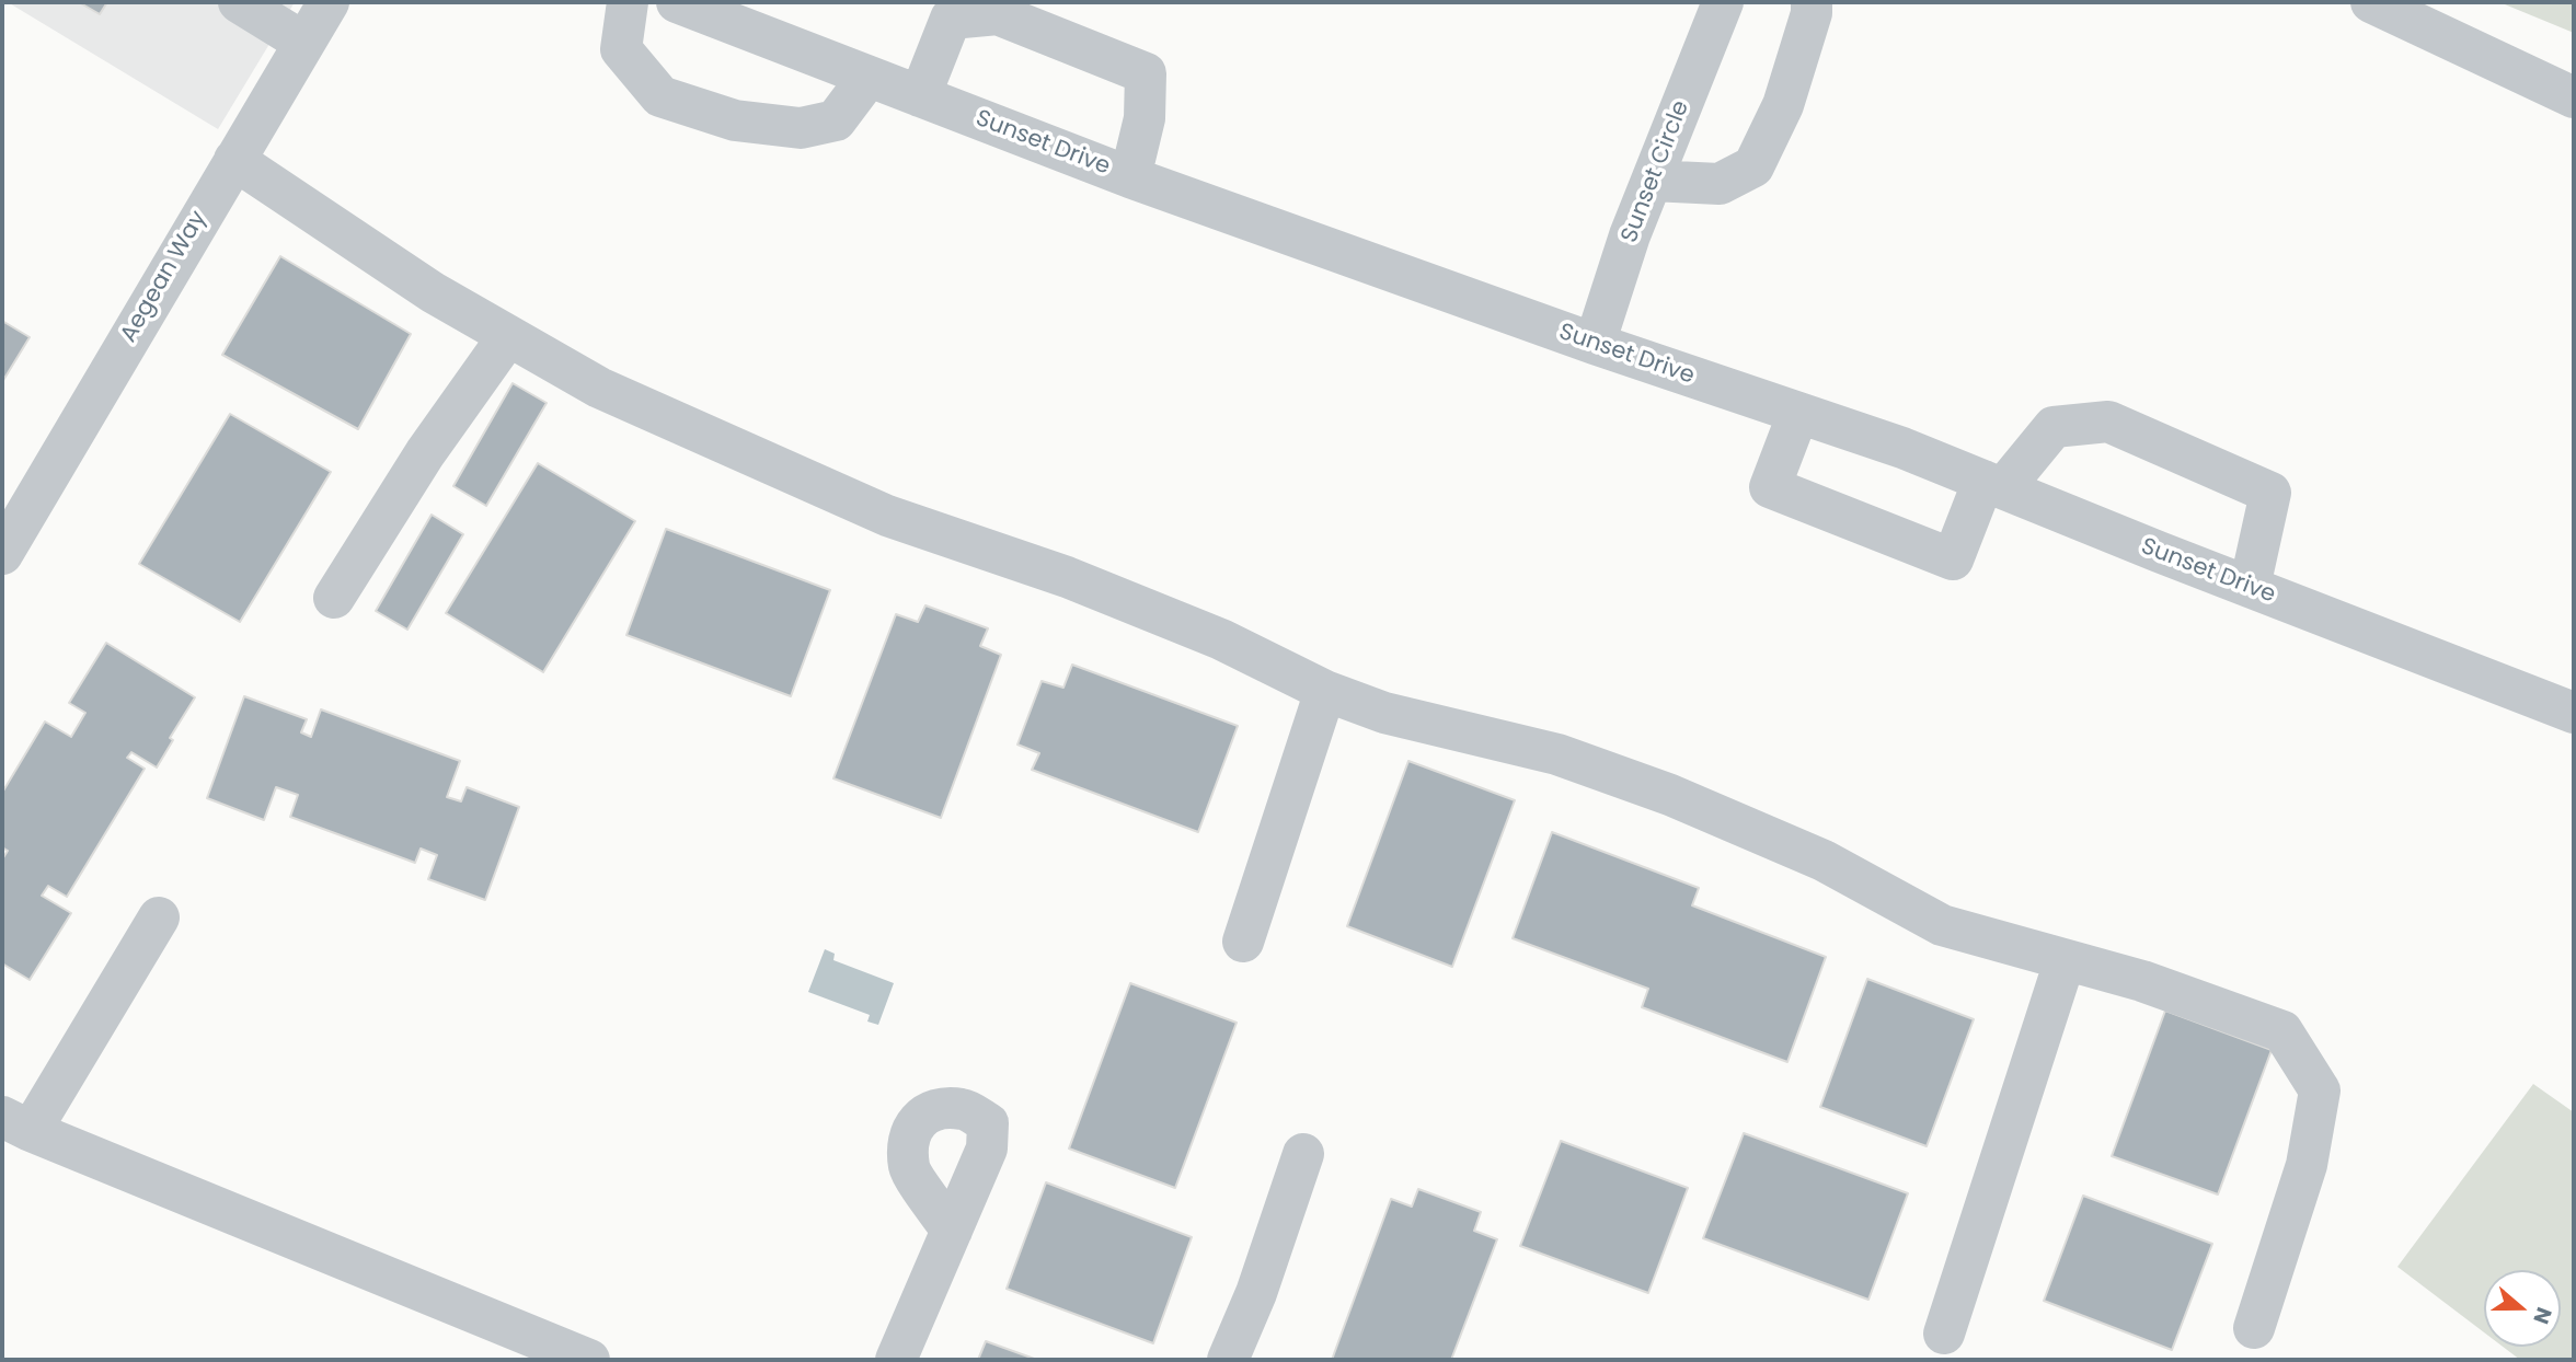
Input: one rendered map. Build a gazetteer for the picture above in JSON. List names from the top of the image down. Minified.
{"streets":{"street":["Sunset Drive","Sunset Circle","Aegean Way"]},"crossings":[["Sunset Drive","Sunset Circle"]],"north":"right"}
